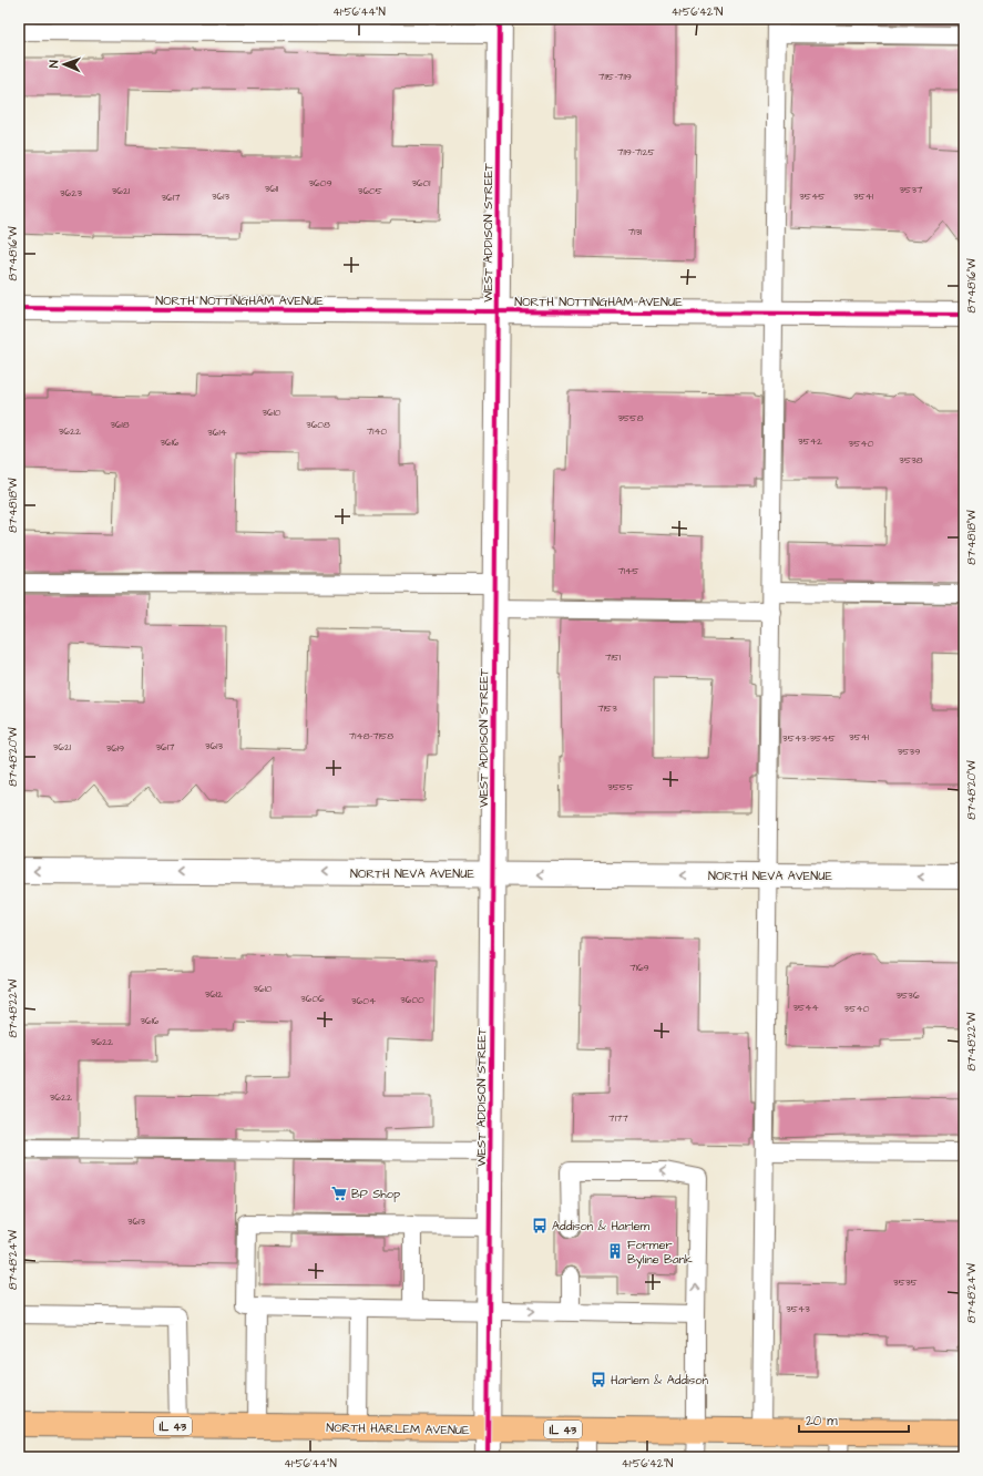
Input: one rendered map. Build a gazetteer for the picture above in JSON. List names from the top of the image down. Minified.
{"streets":{"main road":["IL 43","NORTH HARLEM AVENUE"],"street":["WEST ADDISON STREET","NORTH NOTTINGHAM AVENUE","NORTH NEVA AVENUE"]},"crossings":[["WEST ADDISON STREET","NORTH NOTTINGHAM AVENUE"],["WEST ADDISON STREET","NORTH NEVA AVENUE"],["WEST ADDISON STREET","NORTH HARLEM AVENUE"]],"one_way":["NORTH NEVA AVENUE"],"places":{"supermarket":["BP Shop"],"bus stop":["Addison & Harlem","Harlem & Addison"],"building":["Former Byline Bank"]},"house_numbers":["7115-7119","7119-7125","3609","3601","3611","3537","3621","3605","3623","3613","3545","3541","3617","7131","3610","3558","3618","3608","3622","7140","3614","3542","3616","3540","3538","7145","7151","7153","7148-7158","3541","3543-3545","3613","3621","3617","3619","3539","3555","7169","3610","3612","3536","3606","3600","3604","3544","3540","3616","3622","3622","7177","3613","3535","3543"],"scale_bar":"20 m","north":"left","coordinates":["41°56'44\"N","41°56'42\"N","87°48'16\"W","87°48'18\"W","87°48'20\"W","87°48'22\"W","87°48'24\"W"]}
